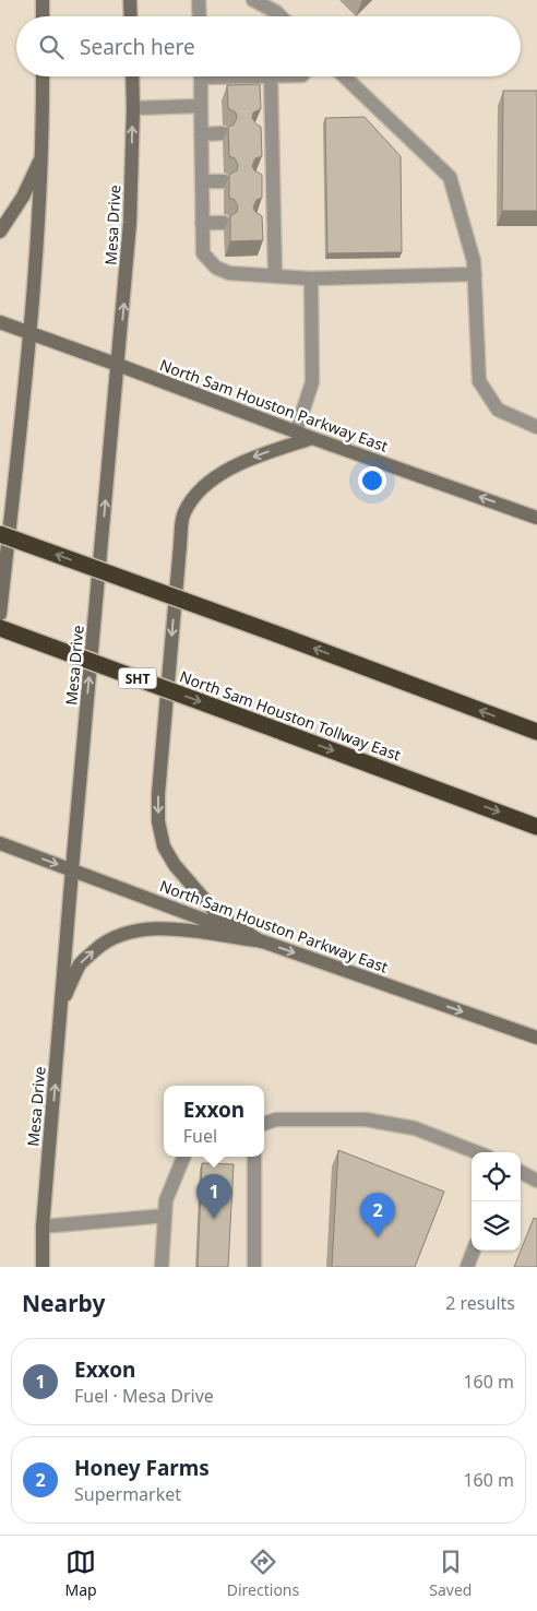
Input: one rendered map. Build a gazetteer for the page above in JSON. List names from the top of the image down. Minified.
{"streets":{"highway":["SHT","North Sam Houston Tollway East"],"main road":["Mesa Drive","North Sam Houston Parkway East"]},"crossings":[["Mesa Drive","North Sam Houston Parkway East"]],"page":{"search":"Search here","popup":["Exxon","Fuel"],"pins":["1","2"],"heading":["Nearby","2 results"],"list":[{"mark":"1","name":"Exxon","note":"Fuel · Mesa Drive","value":"160 m"},{"mark":"2","name":"Honey Farms","note":"Supermarket","value":"160 m"}],"nav":["Map","Directions","Saved"]}}
